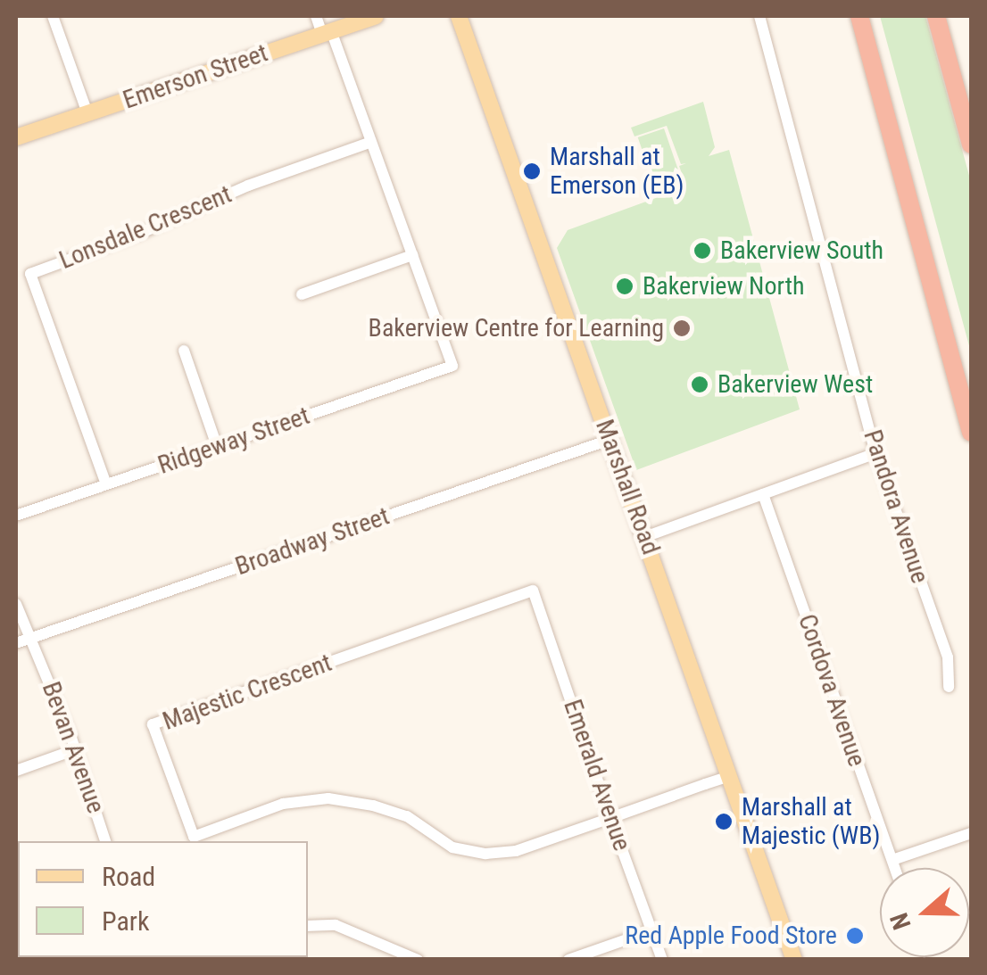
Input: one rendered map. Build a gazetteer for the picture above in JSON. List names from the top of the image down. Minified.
{"streets":{"main road":["Emerson Street","Marshall Road"],"street":["Lonsdale Crescent","Ridgeway Street","Pandora Avenue","Broadway Street","Cordova Avenue","Majestic Crescent","Bevan Avenue","Emerald Avenue"]},"crossings":[["Lonsdale Crescent","Ridgeway Street"],["Marshall Road","Broadway Street"],["Marshall Road","Majestic Crescent"],["Broadway Street","Bevan Avenue"],["Majestic Crescent","Emerald Avenue"]],"places":["Marshall at Emerson (EB)","Bakerview South","Bakerview North","Bakerview Centre for Learning","Bakerview West","Marshall at Majestic (WB)","Red Apple Food Store"],"legend":["Road","Park"],"north":"left"}
